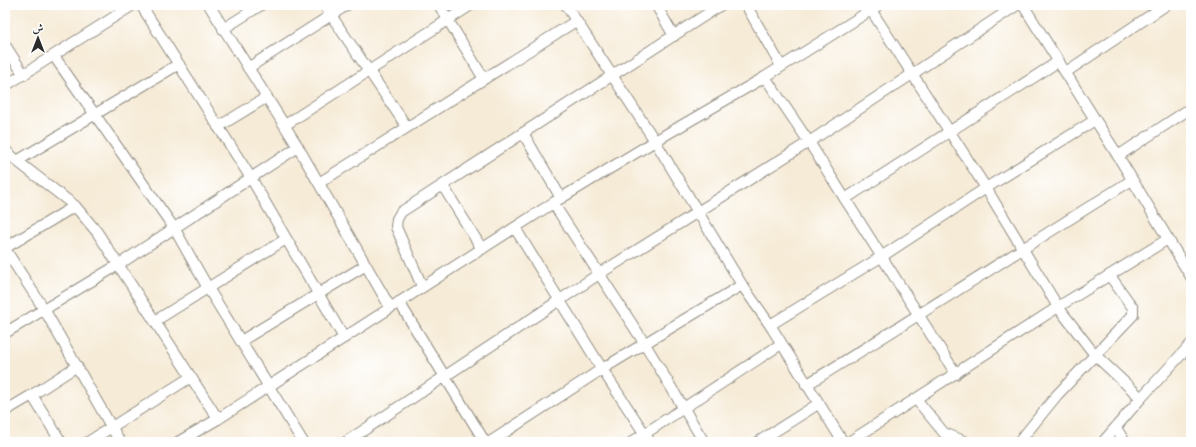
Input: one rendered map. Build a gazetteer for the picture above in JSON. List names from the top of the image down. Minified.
{"north":"top"}
